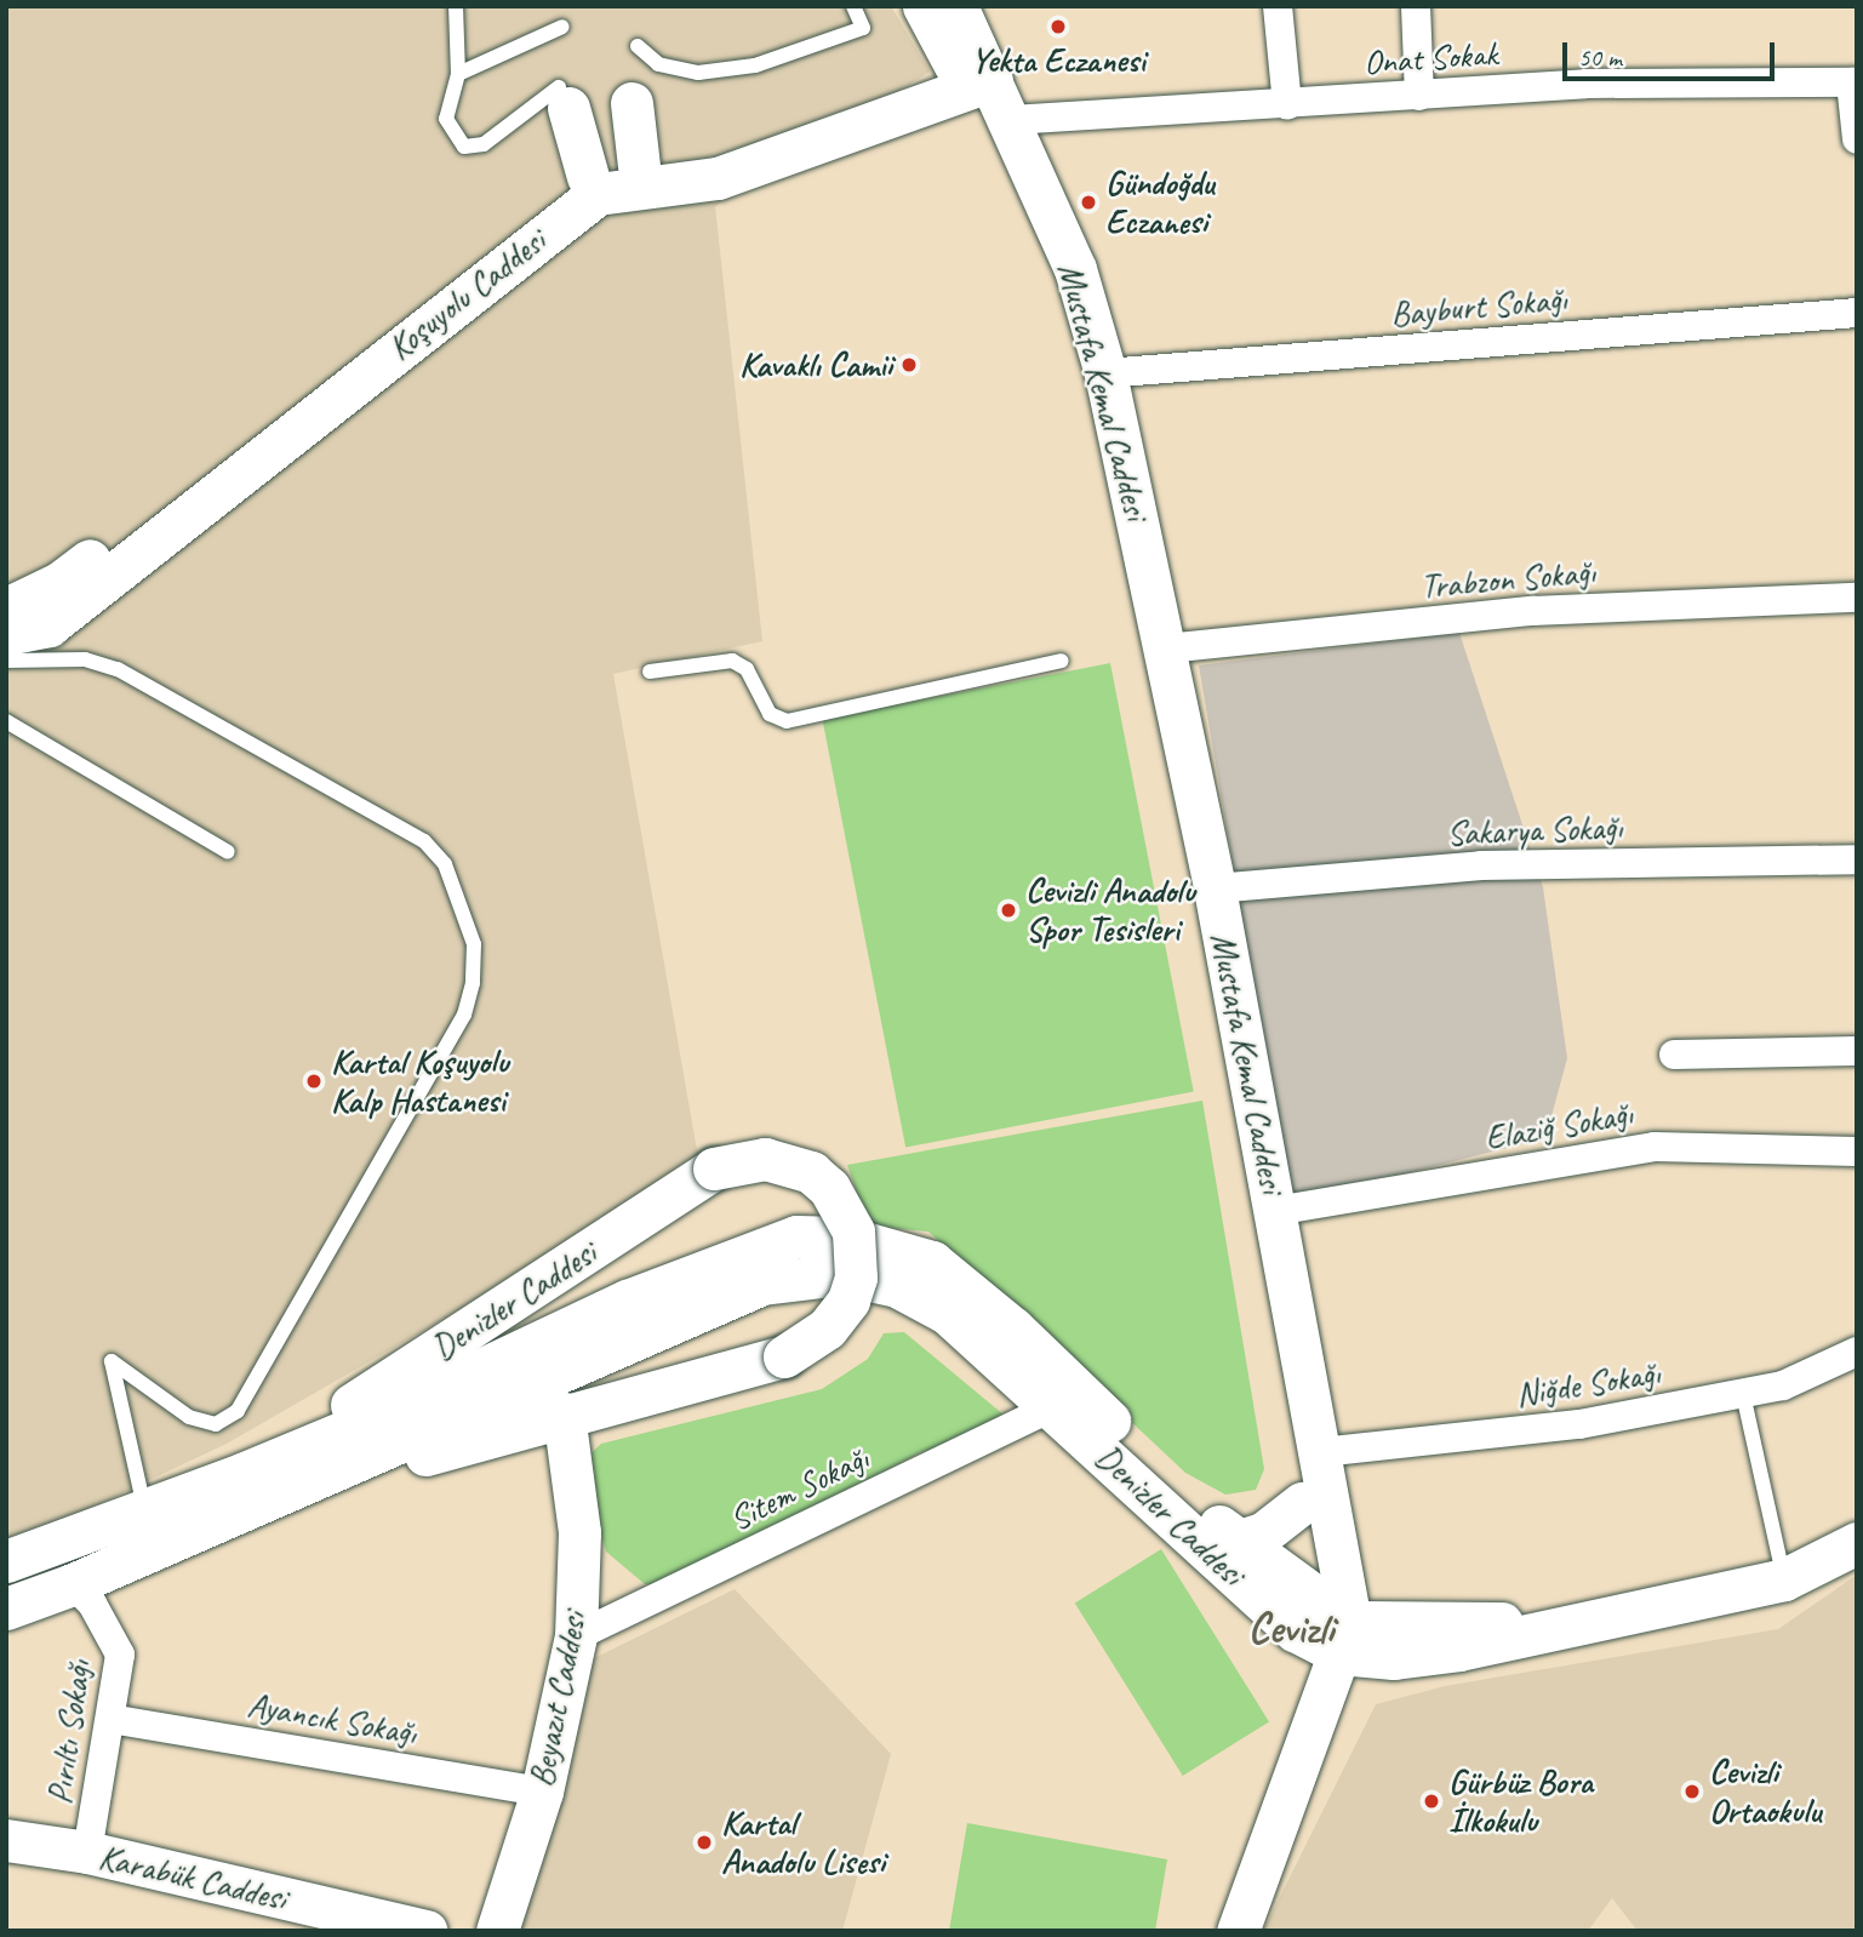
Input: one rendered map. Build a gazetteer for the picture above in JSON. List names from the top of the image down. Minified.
{"streets":{"street":["Onat Sokak","Koşuyolu Caddesi","Bayburt Sokağı","Mustafa Kemal Caddesi","Trabzon Sokağı","Sakarya Sokağı","Elaziğ Sokağı","Denizler Caddesi","Niğde Sokağı","Sitem Sokağı","Beyazıt Caddesi","Ayancık Sokağı","Pırıltı Sokağı","Karabük Caddesi"]},"crossings":[["Onat Sokak","Mustafa Kemal Caddesi"],["Koşuyolu Caddesi","Mustafa Kemal Caddesi"],["Bayburt Sokağı","Mustafa Kemal Caddesi"],["Mustafa Kemal Caddesi","Trabzon Sokağı"],["Mustafa Kemal Caddesi","Sakarya Sokağı"],["Mustafa Kemal Caddesi","Elaziğ Sokağı"],["Mustafa Kemal Caddesi","Denizler Caddesi"],["Mustafa Kemal Caddesi","Niğde Sokağı"],["Denizler Caddesi","Sitem Sokağı"],["Denizler Caddesi","Beyazıt Caddesi"],["Denizler Caddesi","Pırıltı Sokağı"],["Sitem Sokağı","Beyazıt Caddesi"],["Beyazıt Caddesi","Ayancık Sokağı"],["Ayancık Sokağı","Pırıltı Sokağı"],["Pırıltı Sokağı","Karabük Caddesi"]],"districts":["Cevizli"],"places":["Yekta Eczanesi","Gündoğdu Eczanesi","Kavaklı Camii","Cevizli Anadolu Spor Tesisleri","Kartal Koşuyolu Kalp Hastanesi","Cevizli Ortaokulu","Gürbüz Bora İlkokulu","Kartal Anadolu Lisesi"],"scale_bar":"50 m"}
